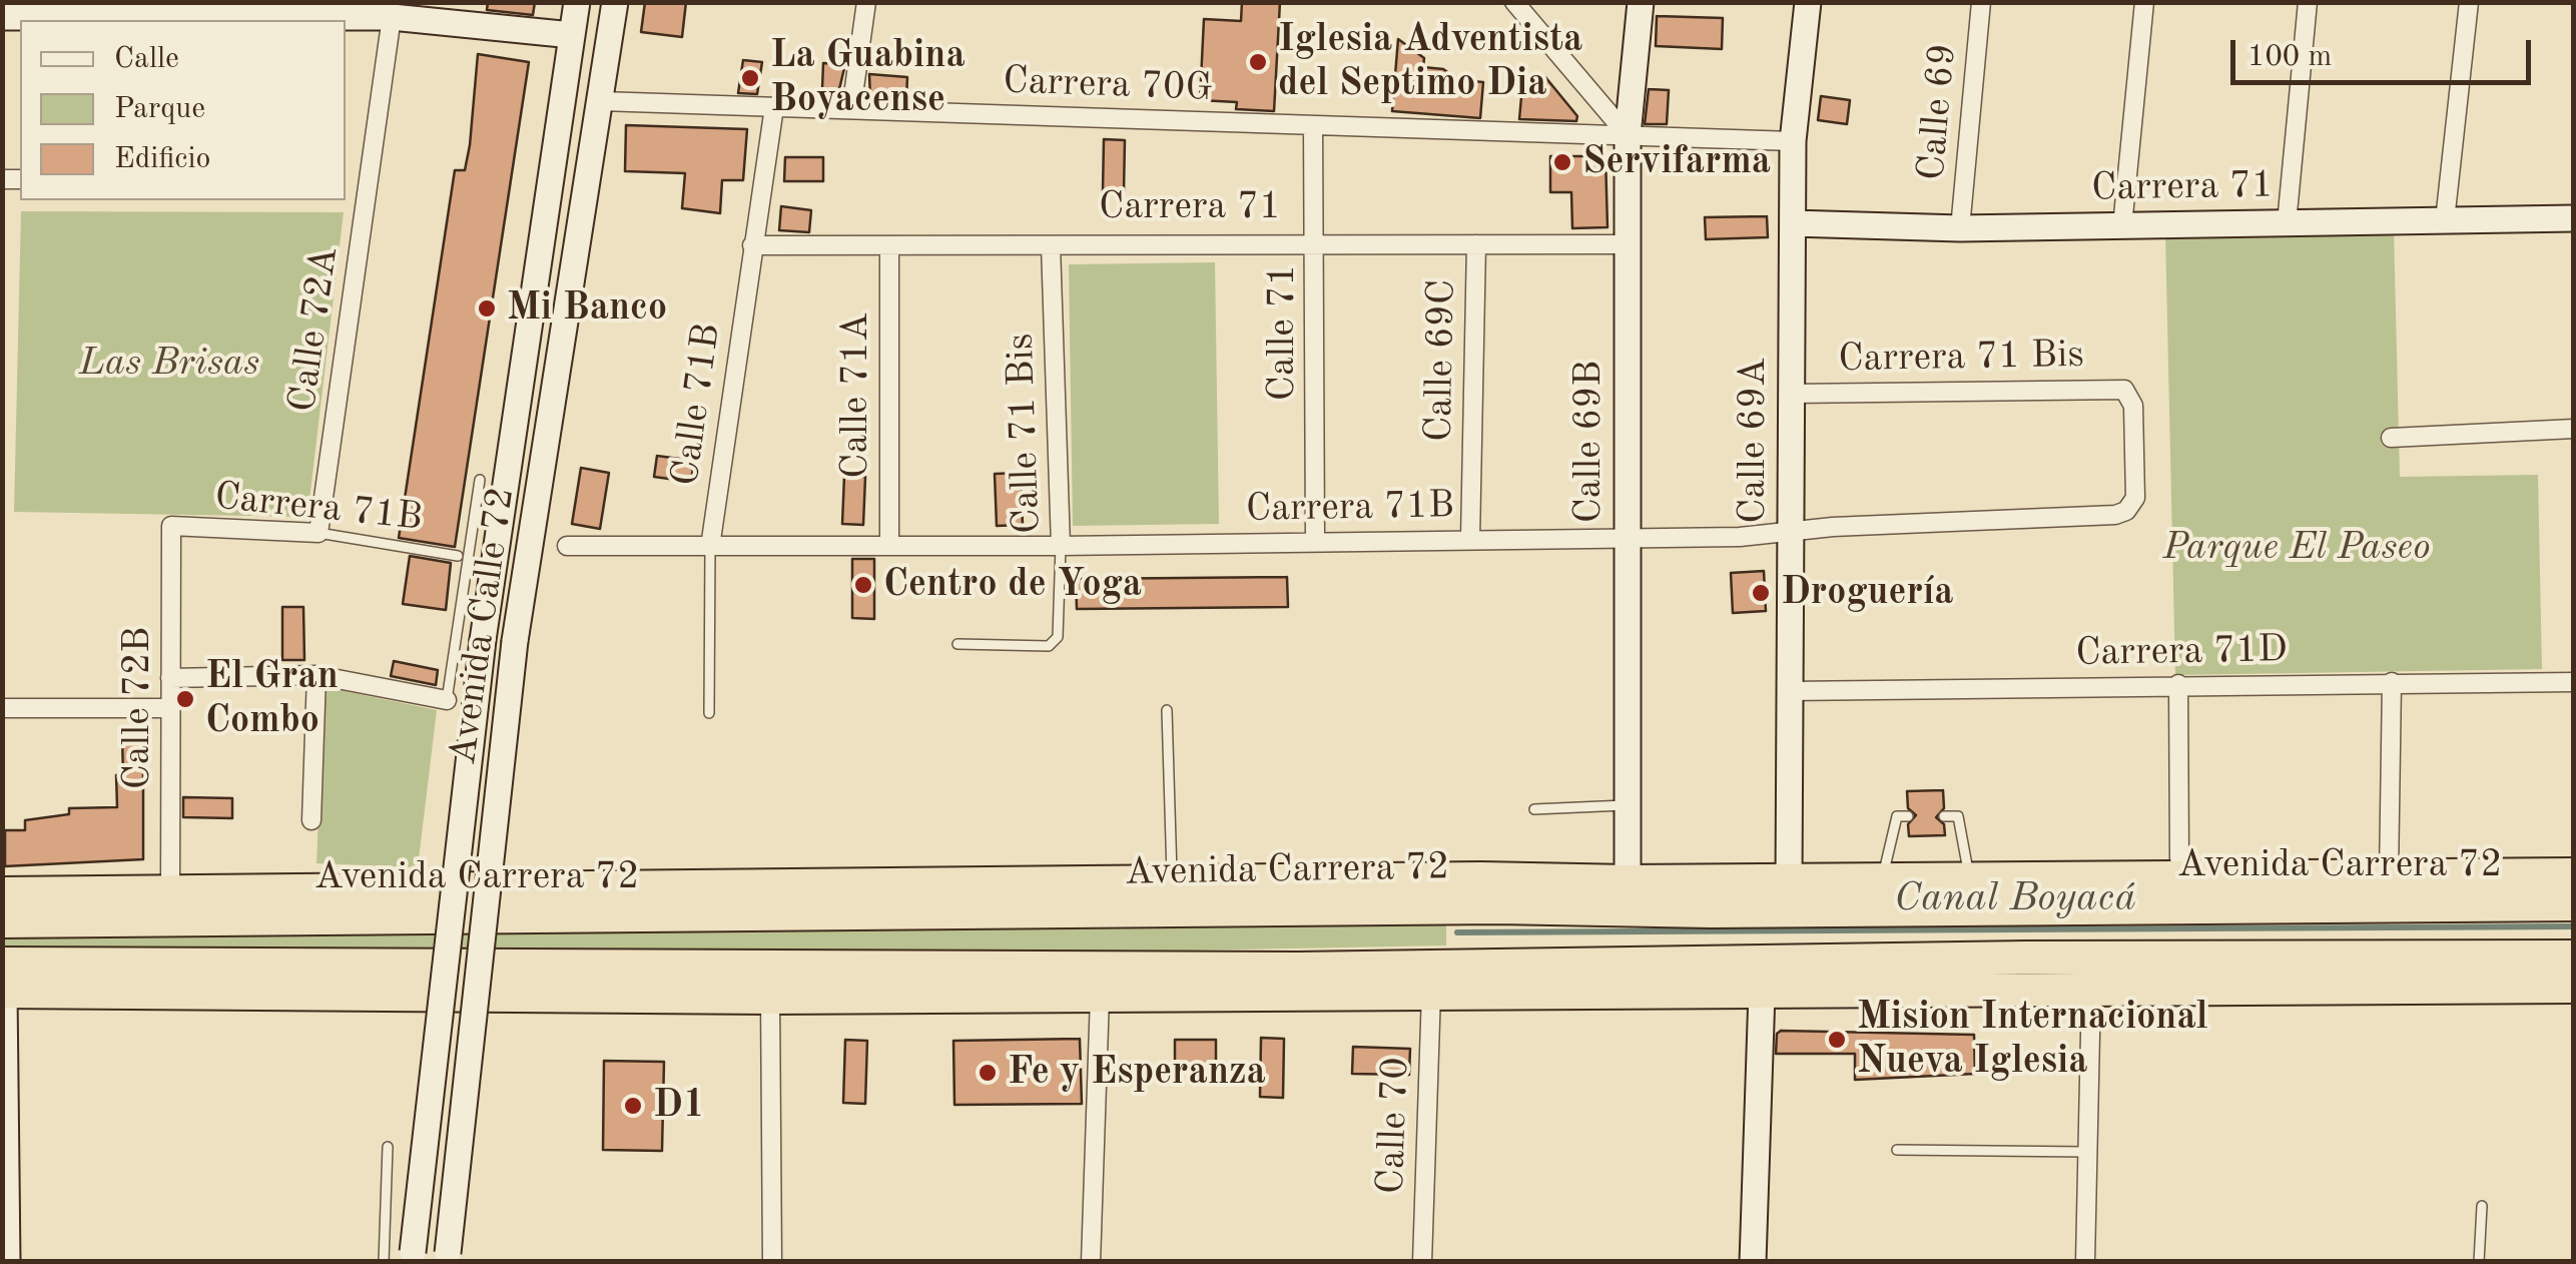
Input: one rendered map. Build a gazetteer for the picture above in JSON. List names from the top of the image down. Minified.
{"streets":{"highway":["Avenida Carrera 72"],"street":["Carrera 70G","Calle 69","Carrera 71","Calle 72A","Calle 71","Carrera 71 Bis","Calle 69C","Calle 71A","Calle 71B","Calle 71 Bis","Calle 69A","Calle 69B","Carrera 71B","Avenida Calle 72","Carrera 71D","Calle 72B","Calle 70"]},"crossings":[["Carrera 70G","Calle 71"],["Carrera 70G","Calle 71B"],["Carrera 70G","Calle 69A"],["Carrera 70G","Calle 69B"],["Carrera 70G","Avenida Calle 72"],["Calle 69","Carrera 71"],["Carrera 71","Calle 71"],["Carrera 71","Calle 69C"],["Carrera 71","Calle 71A"],["Carrera 71","Calle 71B"],["Carrera 71","Calle 71 Bis"],["Carrera 71","Calle 69A"],["Carrera 71","Calle 69B"],["Calle 72A","Carrera 71B"],["Calle 71","Carrera 71B"],["Carrera 71 Bis","Calle 69A"],["Carrera 71 Bis","Carrera 71B"],["Calle 69C","Carrera 71B"],["Calle 71A","Carrera 71B"],["Calle 71B","Carrera 71B"],["Calle 71 Bis","Carrera 71B"],["Calle 69A","Carrera 71B"],["Calle 69A","Carrera 71D"],["Calle 69A","Avenida Carrera 72"],["Calle 69B","Carrera 71B"],["Calle 69B","Avenida Carrera 72"],["Carrera 71B","Calle 72B"],["Calle 72B","Avenida Carrera 72"]],"water":["Canal Boyacá"],"parks":["Las Brisas","Parque El Paseo"],"places":["Iglesia Adventista del Septimo Dia","La Guabina Boyacense","Servifarma","Mi Banco","Centro de Yoga","Droguería","El Gran Combo","Mision Internacional Nueva Iglesia","Fe y Esperanza","D1"],"legend":["Calle","Parque","Edificio"],"scale_bar":"100 m"}
